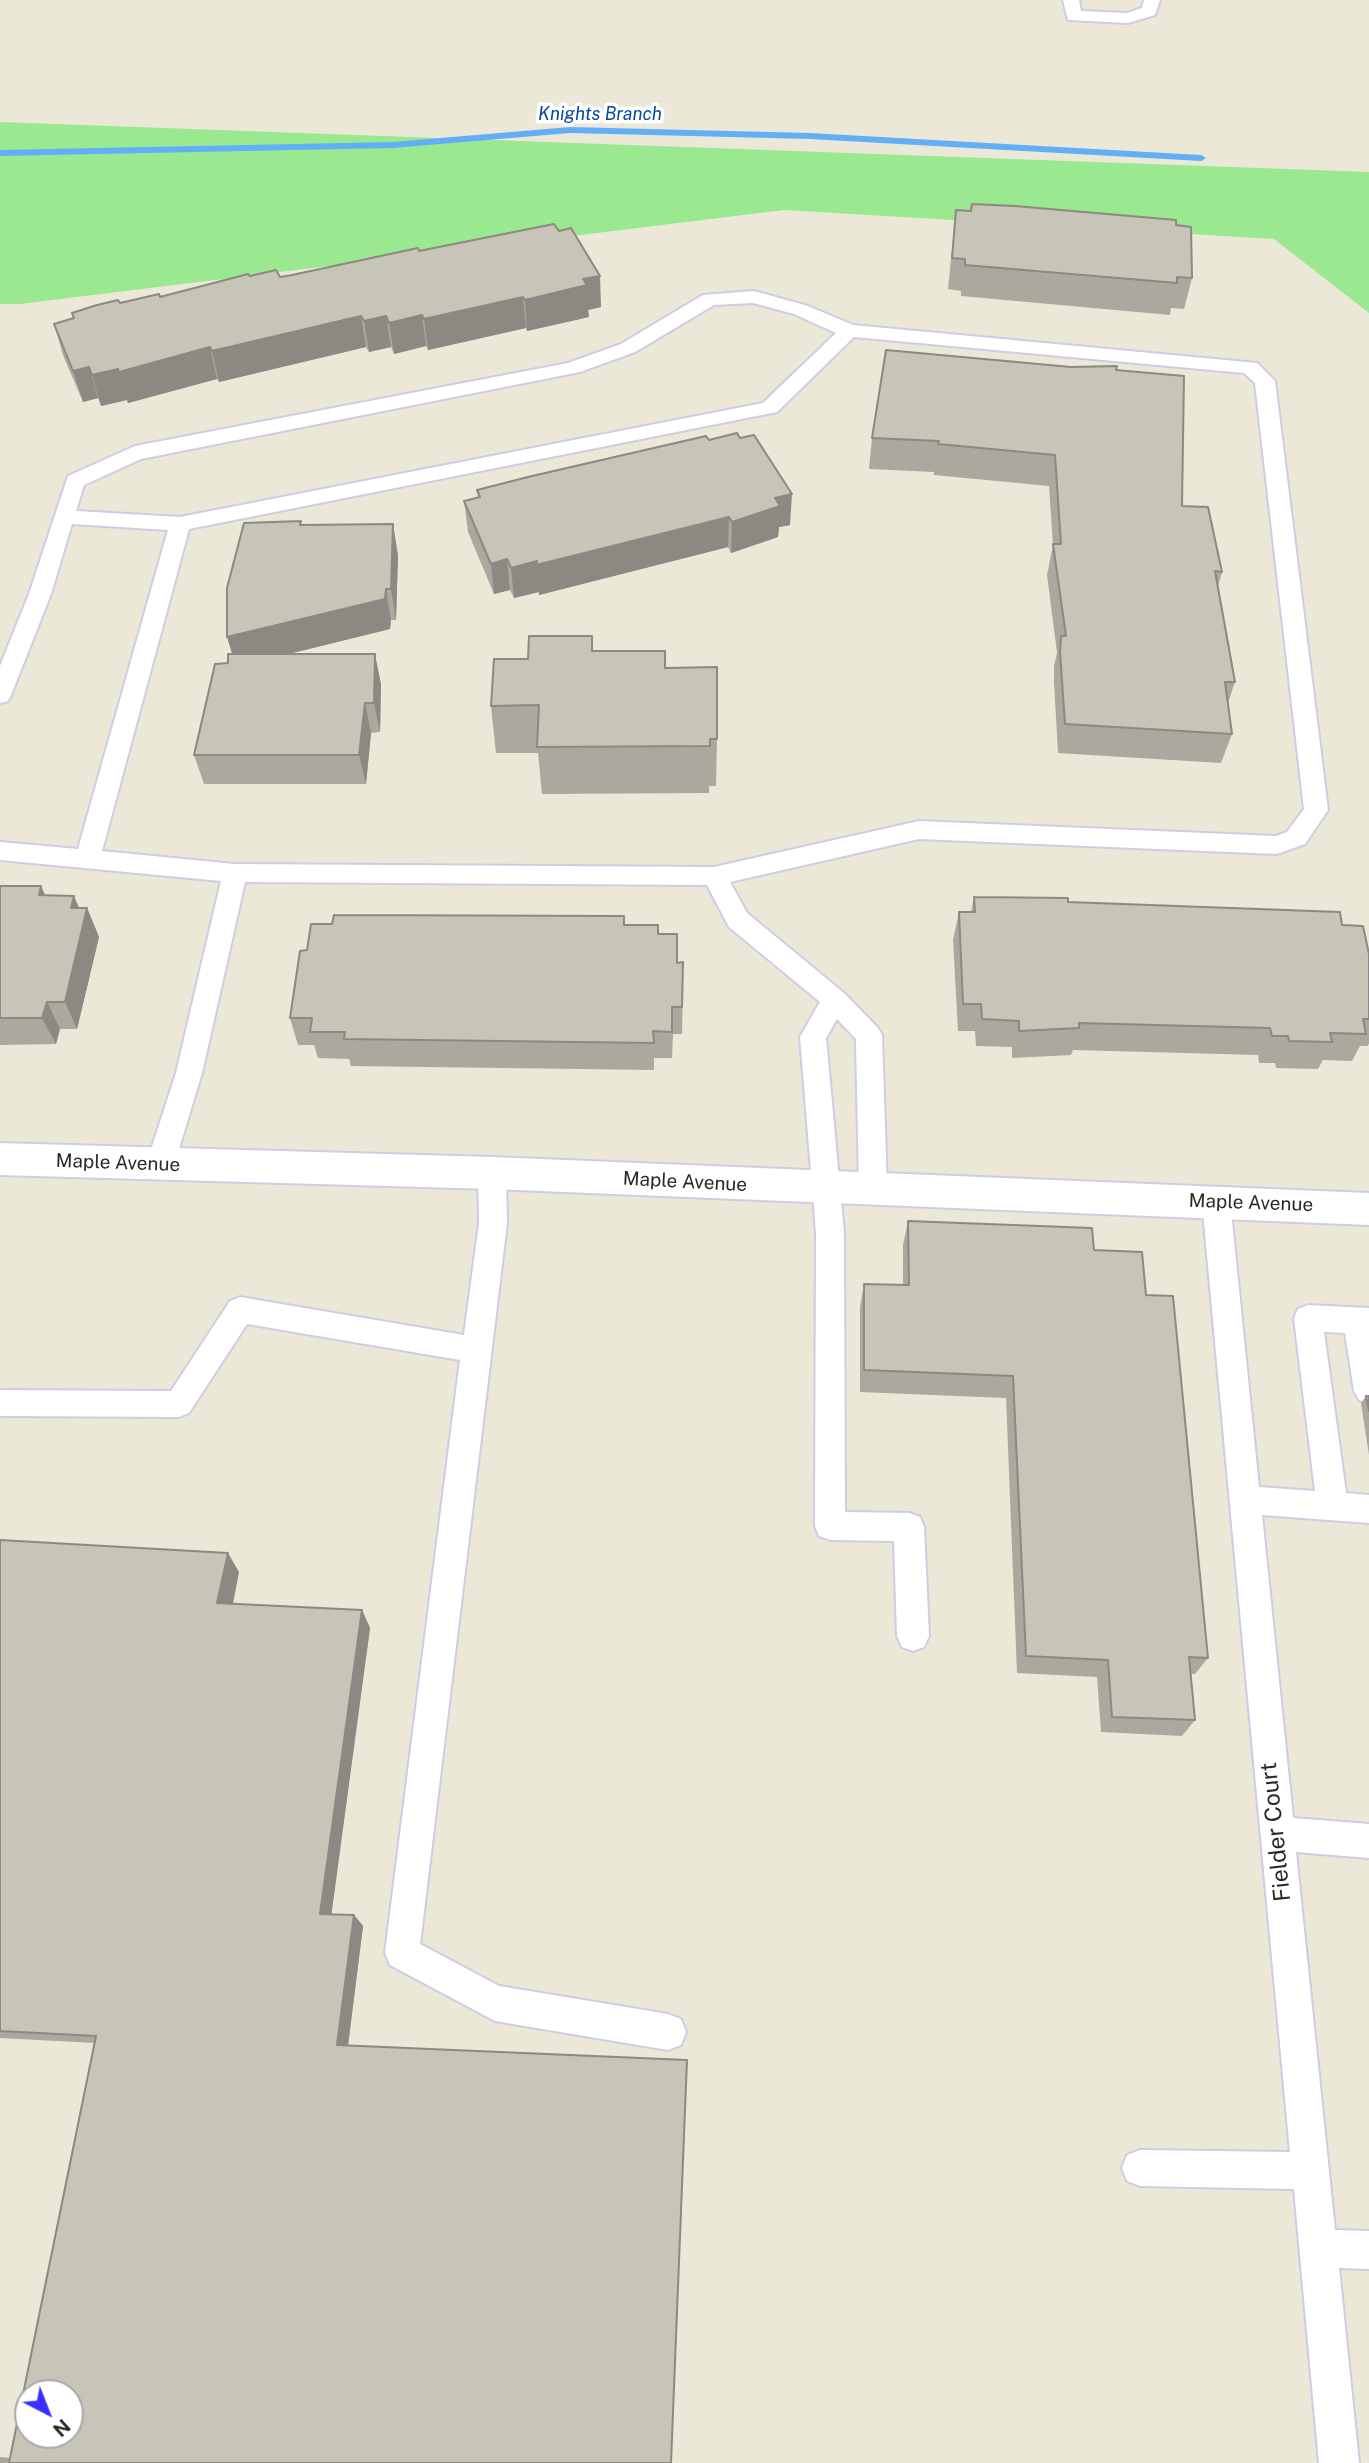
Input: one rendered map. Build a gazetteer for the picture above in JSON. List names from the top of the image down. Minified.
{"streets":{"main road":["Maple Avenue"],"lane":["Fielder Court"]},"crossings":[["Maple Avenue","Fielder Court"]],"water":["Knights Branch"],"north":"bottom right"}
